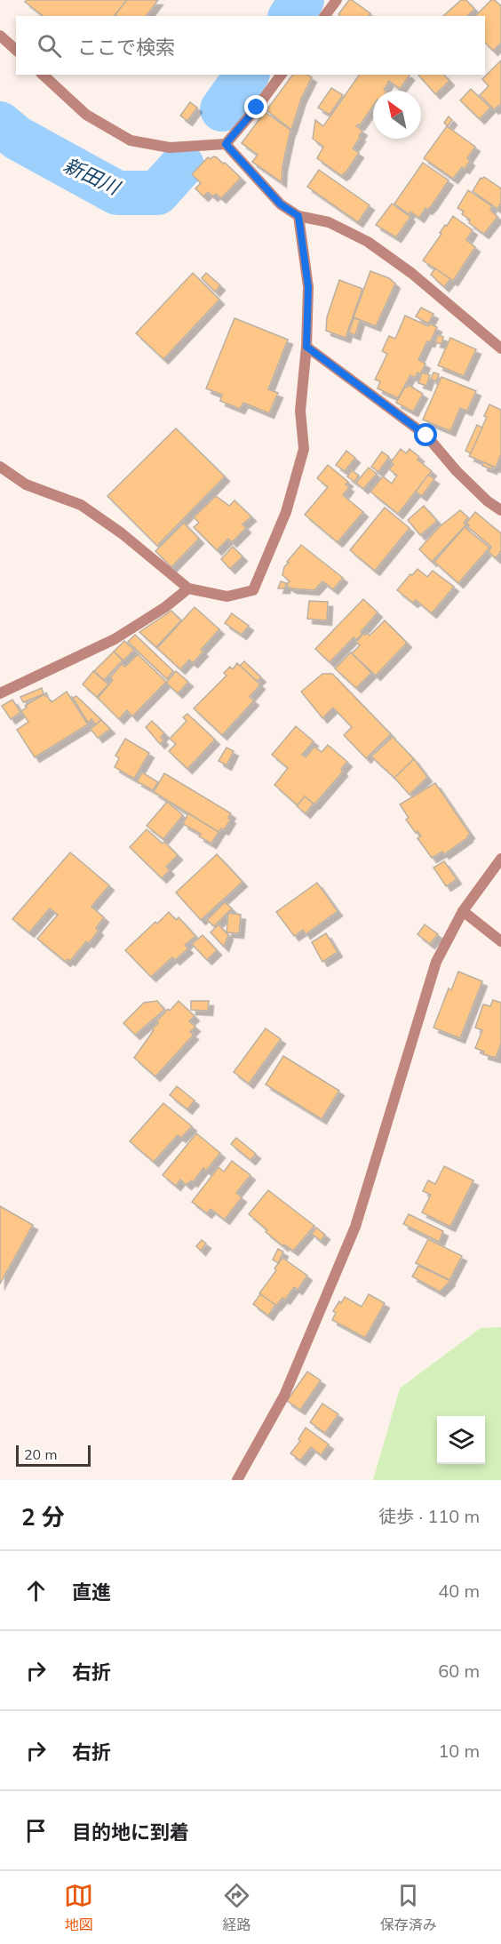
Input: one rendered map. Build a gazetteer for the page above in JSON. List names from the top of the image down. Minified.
{"water":["新田川"],"scale_bar":"20 m","north":"top left","page":{"search":"ここで検索","scale":"20 m","heading":["2 分","徒歩 · 110 m"],"list":[["直進","40 m"],["右折","60 m"],["右折","10 m"],"目的地に到着"],"nav":["地図","経路","保存済み"]}}
